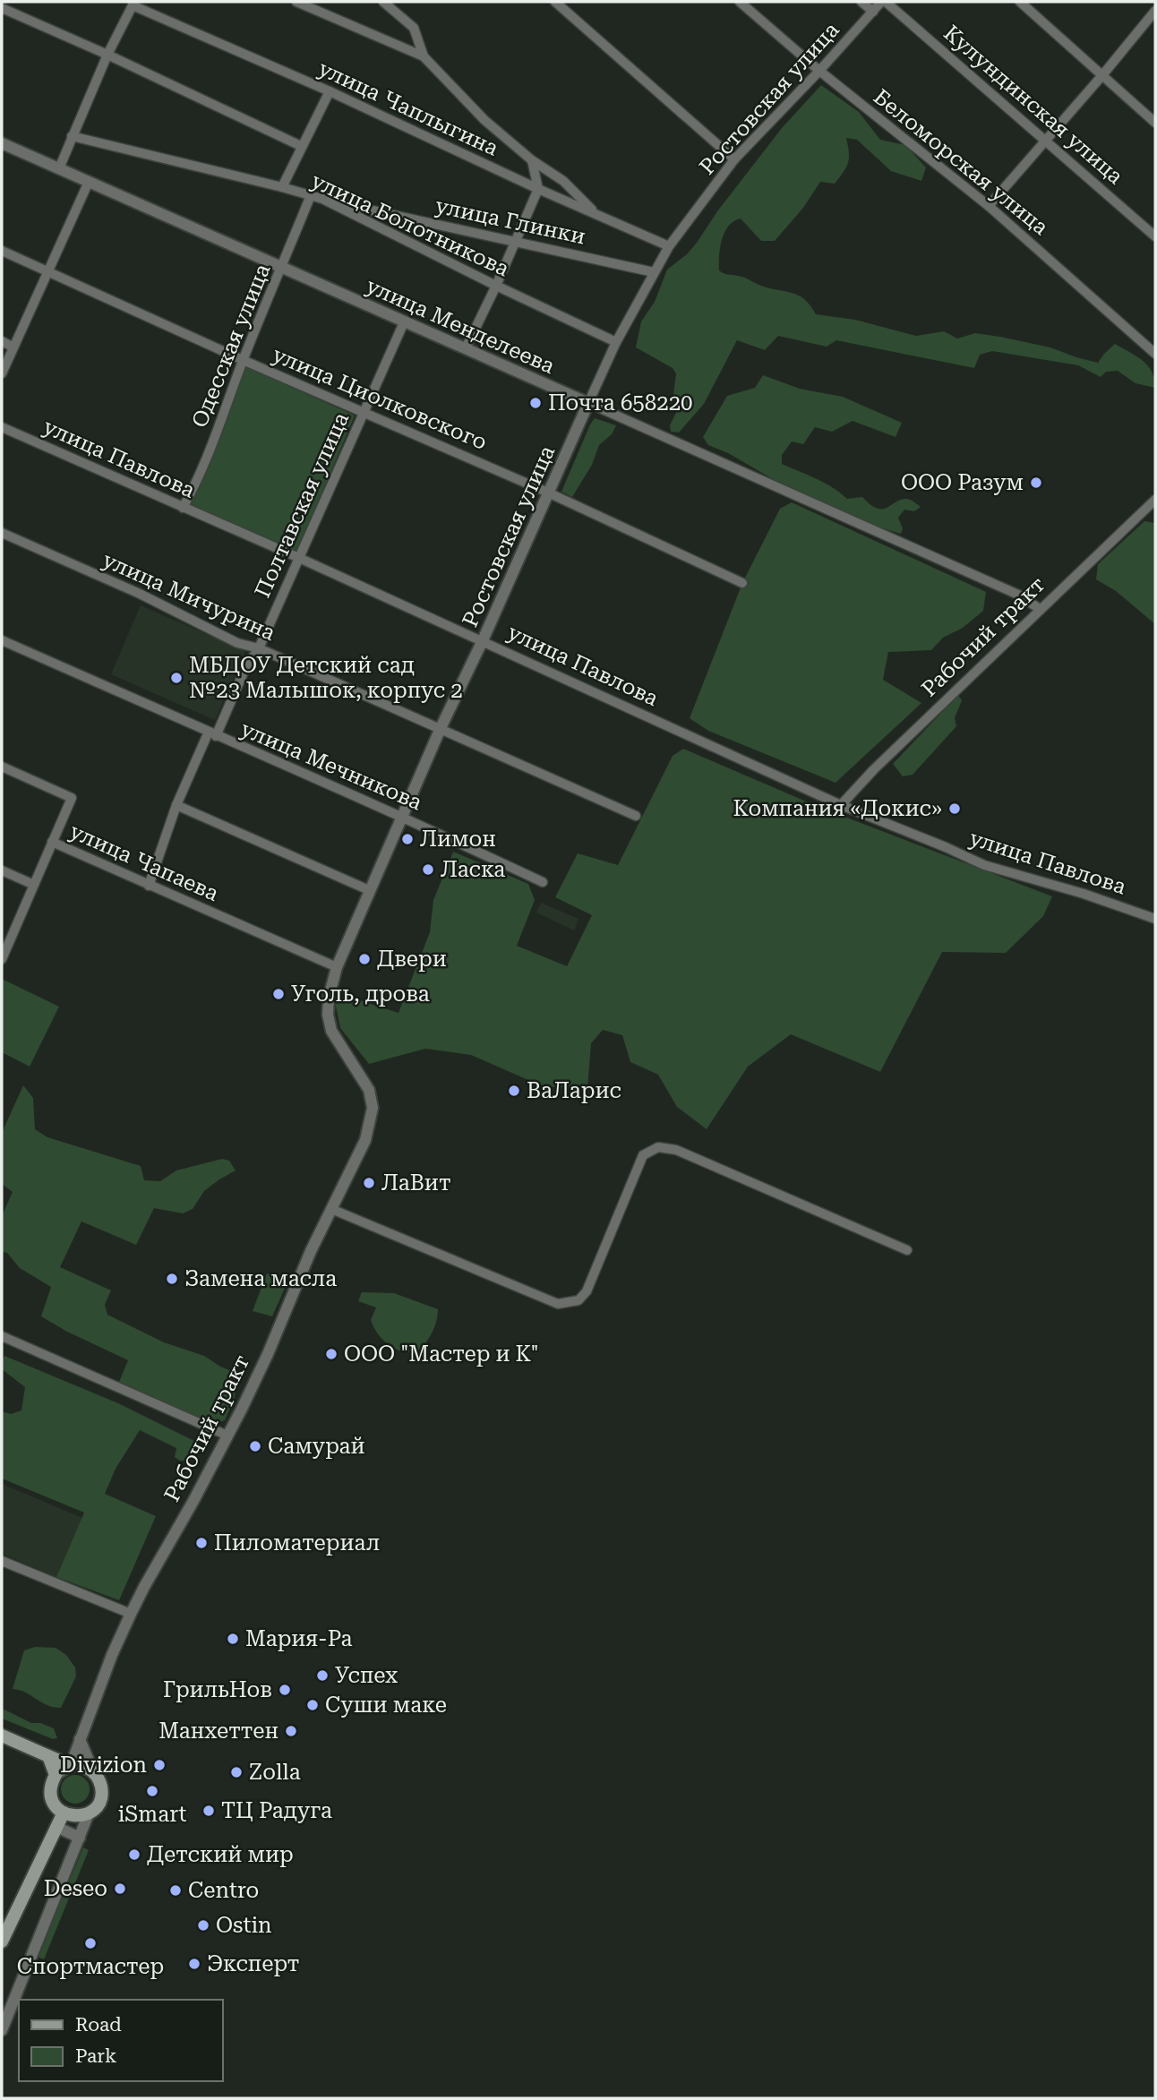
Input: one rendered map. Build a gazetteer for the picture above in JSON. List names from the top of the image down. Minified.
{"streets":{"street":["Ростовская улица","Кулундинская улица","улица Чаплыгина","Беломорская улица","улица Глинки","улица Болотникова","улица Менделеева","Одесская улица","улица Циолковского","улица Павлова","Полтавская улица","улица Мичурина","Рабочий тракт","улица Мечникова","улица Чапаева"]},"crossings":[["Ростовская улица","Кулундинская улица"],["Ростовская улица","улица Чаплыгина"],["Ростовская улица","Беломорская улица"],["Ростовская улица","улица Глинки"],["Ростовская улица","улица Болотникова"],["Ростовская улица","улица Менделеева"],["Ростовская улица","улица Циолковского"],["Ростовская улица","улица Павлова"],["Ростовская улица","улица Мичурина"],["Ростовская улица","Рабочий тракт"],["Ростовская улица","улица Мечникова"],["Ростовская улица","улица Чапаева"],["улица Глинки","улица Болотникова"],["улица Болотникова","Одесская улица"],["улица Менделеева","Одесская улица"],["улица Менделеева","Полтавская улица"],["улица Менделеева","Рабочий тракт"],["Одесская улица","улица Циолковского"],["Одесская улица","улица Павлова"],["улица Циолковского","Полтавская улица"],["улица Павлова","Полтавская улица"],["улица Павлова","Рабочий тракт"],["Полтавская улица","улица Мичурина"],["Полтавская улица","улица Мечникова"],["Полтавская улица","улица Чапаева"]],"places":["Почта 658220","ООО Разум","МБДОУ Детский сад №23 Малышок, корпус 2","Компания «Докис»","Лимон","Ласка","Двери","Уголь, дрова","ВаЛарис","ЛаВит","Замена масла","ООО \"Мастер и К\"","Самурай","Пиломатериал","Мария-Ра","Успех","ГрильНов","Суши маке","Манхеттен","Divizion","Zolla","iSmart","ТЦ Радуга","Детский мир","Deseo","Centro","Ostin","Спортмастер","Эксперт"],"legend":["Road","Park"]}
